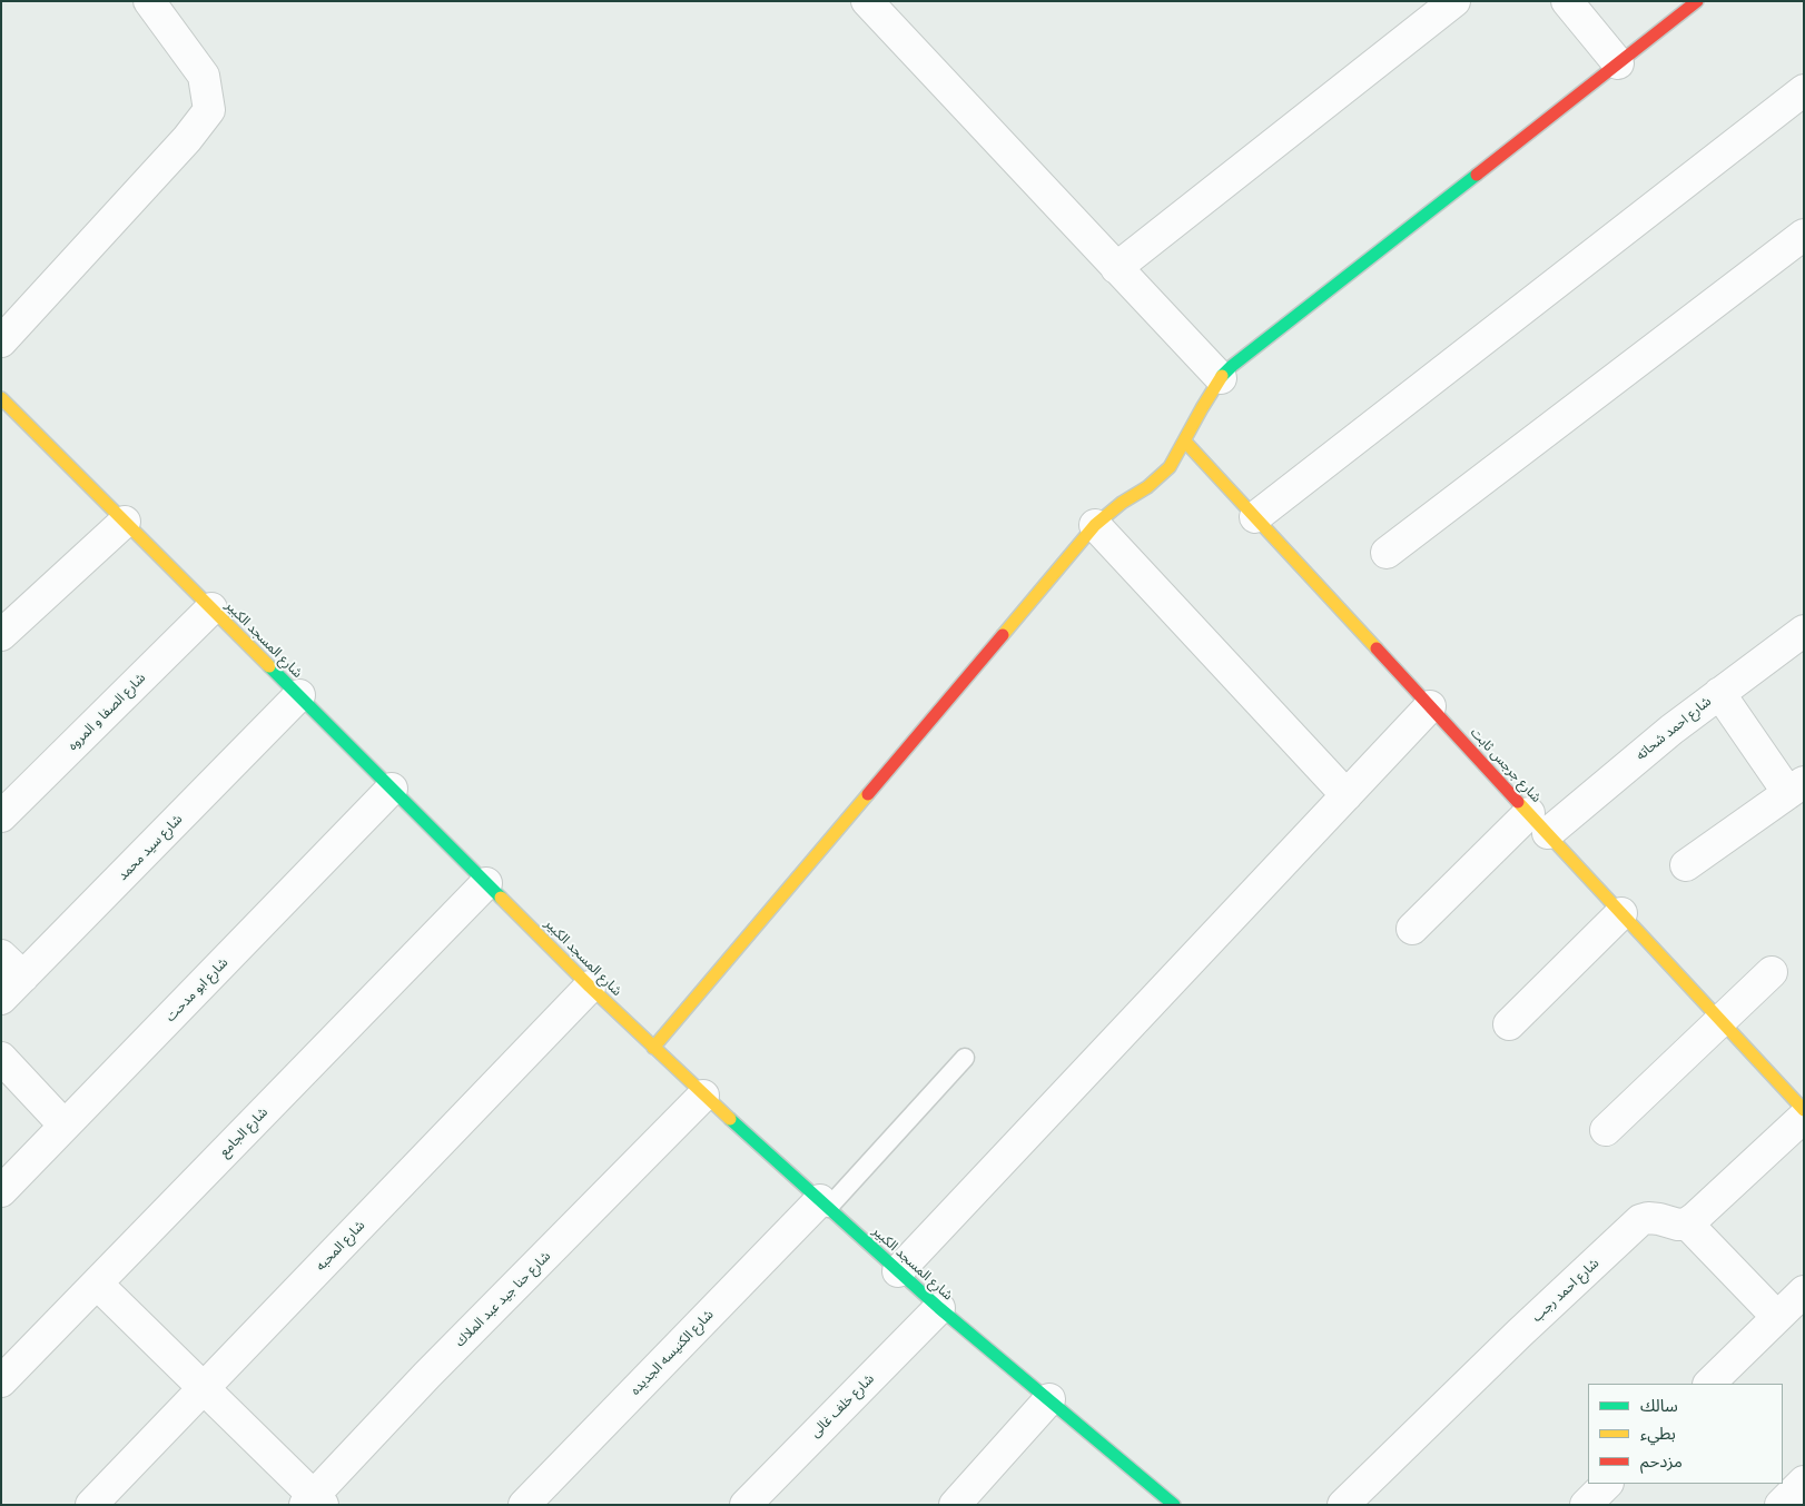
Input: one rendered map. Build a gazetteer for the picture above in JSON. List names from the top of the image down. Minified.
{"streets":{"street":["شارع المسجد الكبير","شارع الصفا و المروه","شارع احمد شحاته","شارع جرجس ثابت","شارع سيد محمد","شارع ابو مدحت","شارع الجامع","شارع المحبه","شارع احمد رجب","شارع حنا جيد عبد الملاك","شارع الكنيسه الجديده","شارع خلف غالى"]},"crossings":[["شارع المسجد الكبير","شارع الصفا و المروه"],["شارع المسجد الكبير","شارع سيد محمد"],["شارع المسجد الكبير","شارع ابو مدحت"],["شارع المسجد الكبير","شارع الجامع"],["شارع المسجد الكبير","شارع المحبه"],["شارع المسجد الكبير","شارع حنا جيد عبد الملاك"],["شارع المسجد الكبير","شارع الكنيسه الجديده"],["شارع المسجد الكبير","شارع خلف غالى"],["شارع احمد شحاته","شارع جرجس ثابت"]],"legend":["سالك","بطيء","مزدحم"]}
